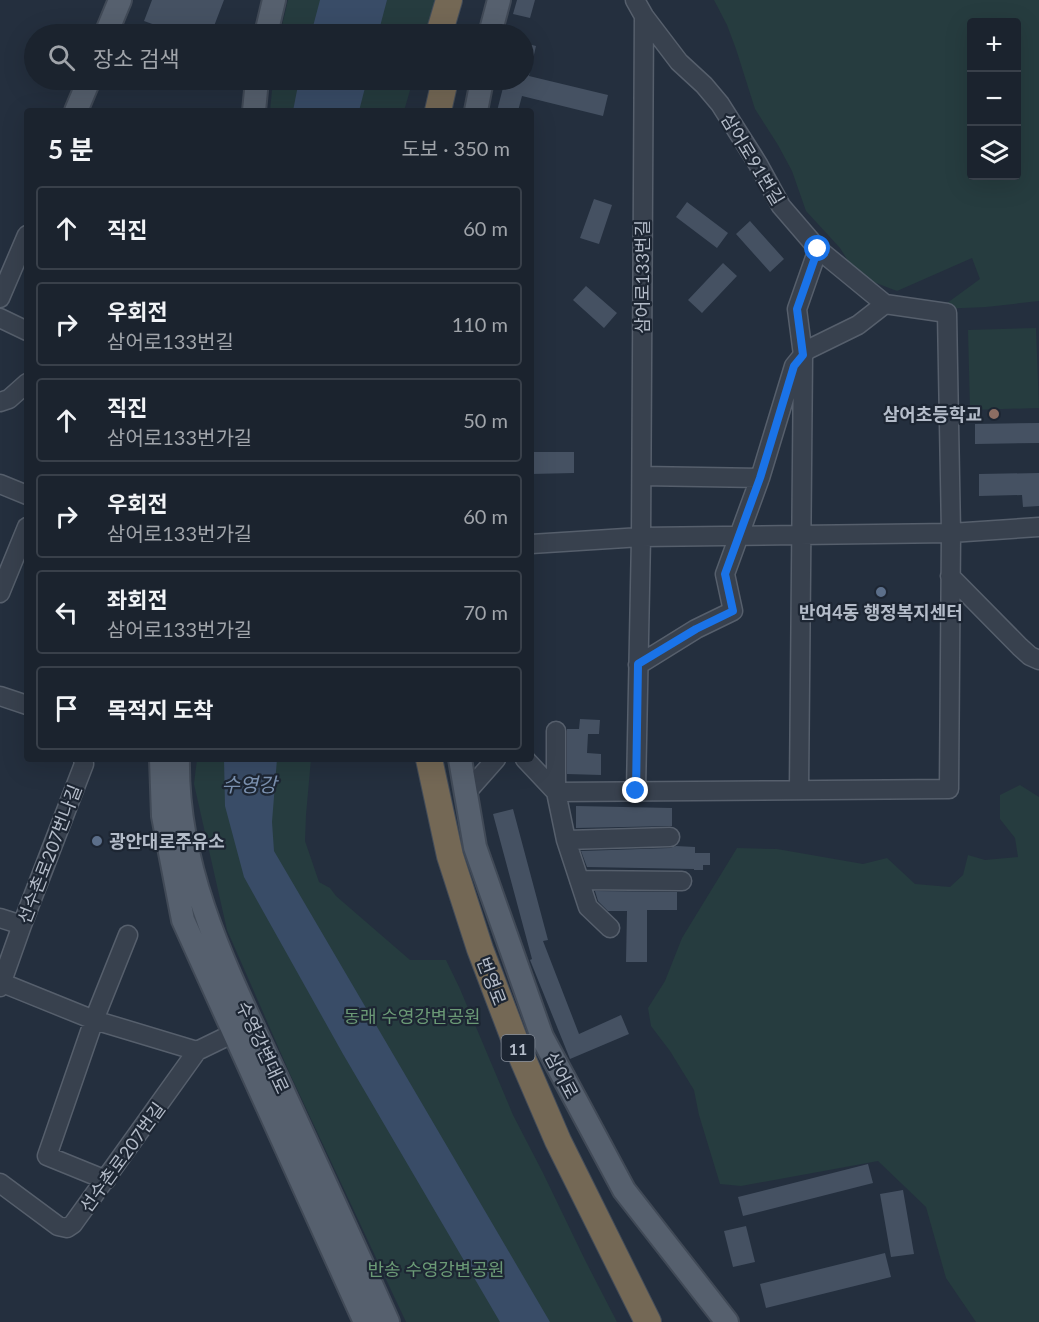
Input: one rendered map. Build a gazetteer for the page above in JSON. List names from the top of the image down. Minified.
{"streets":{"highway":["번영로","11"],"main road":["수영강변대로","삼어로"],"street":["삼어로91번길","삼어로133번길","선수촌로207번나길","선수촌로207번길"]},"crossings":[["삼어로91번길","삼어로133번길"],["선수촌로207번나길","선수촌로207번길"],["수영강변대로","선수촌로207번길"]],"water":["수영강"],"parks":["동래 수영강변공원","반송 수영강변공원"],"places":["삼어초등학교","반여4동 행정복지센터","광안대로주유소"],"page":{"map_buttons":["+","−"],"search":"장소 검색","heading":["5 분","도보 · 350 m"],"list":[["직진","60 m"],["우회전","삼어로133번길","110 m"],["직진","삼어로133번가길","50 m"],["우회전","삼어로133번가길","60 m"],["좌회전","삼어로133번가길","70 m"],"목적지 도착"]}}
